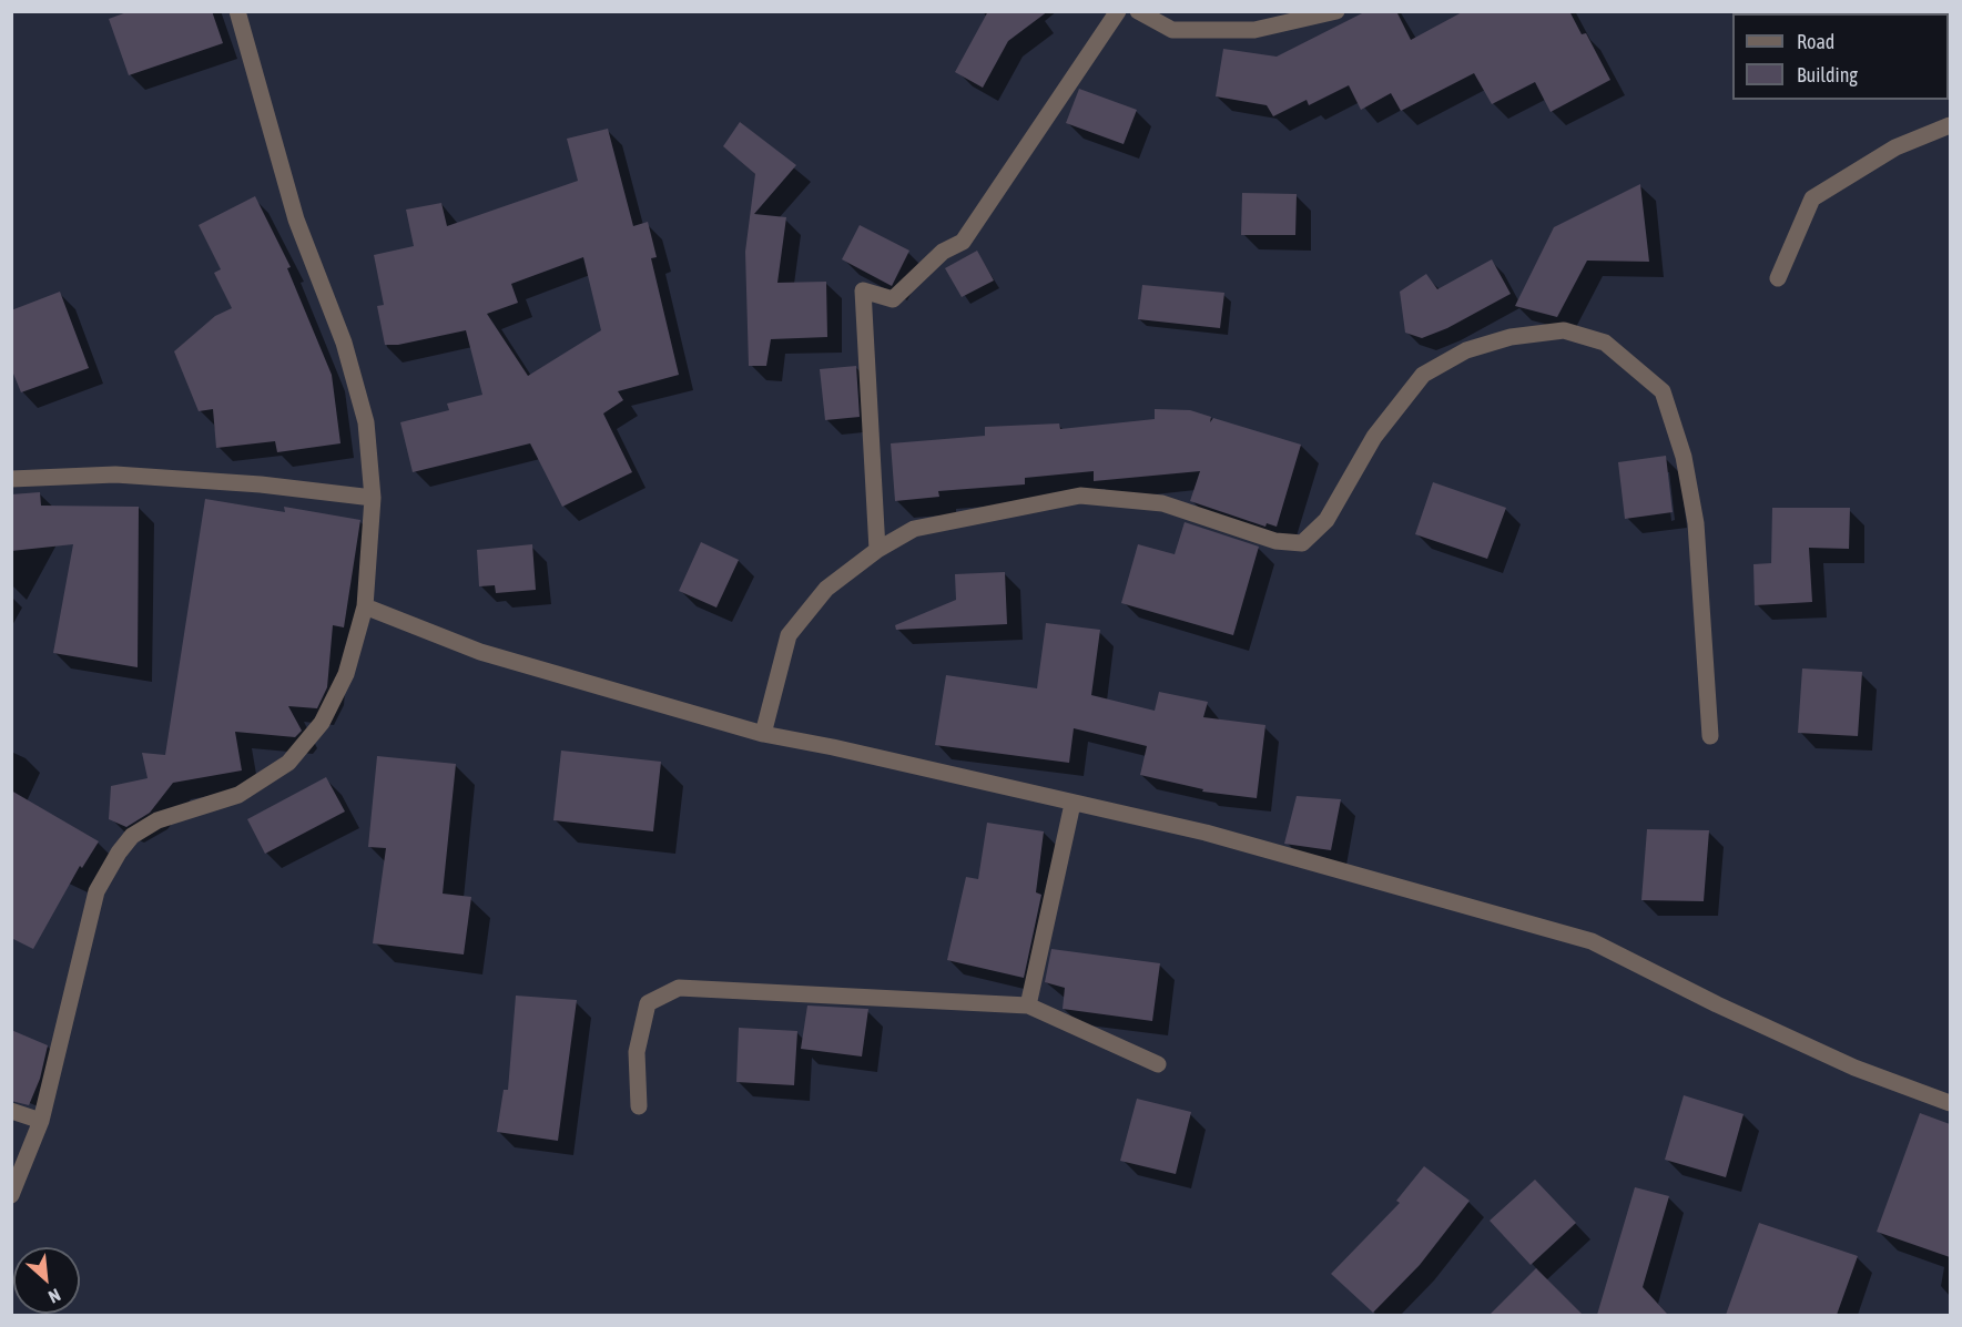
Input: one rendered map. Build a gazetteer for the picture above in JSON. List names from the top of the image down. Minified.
{"legend":["Road","Building"],"north":"bottom right"}
